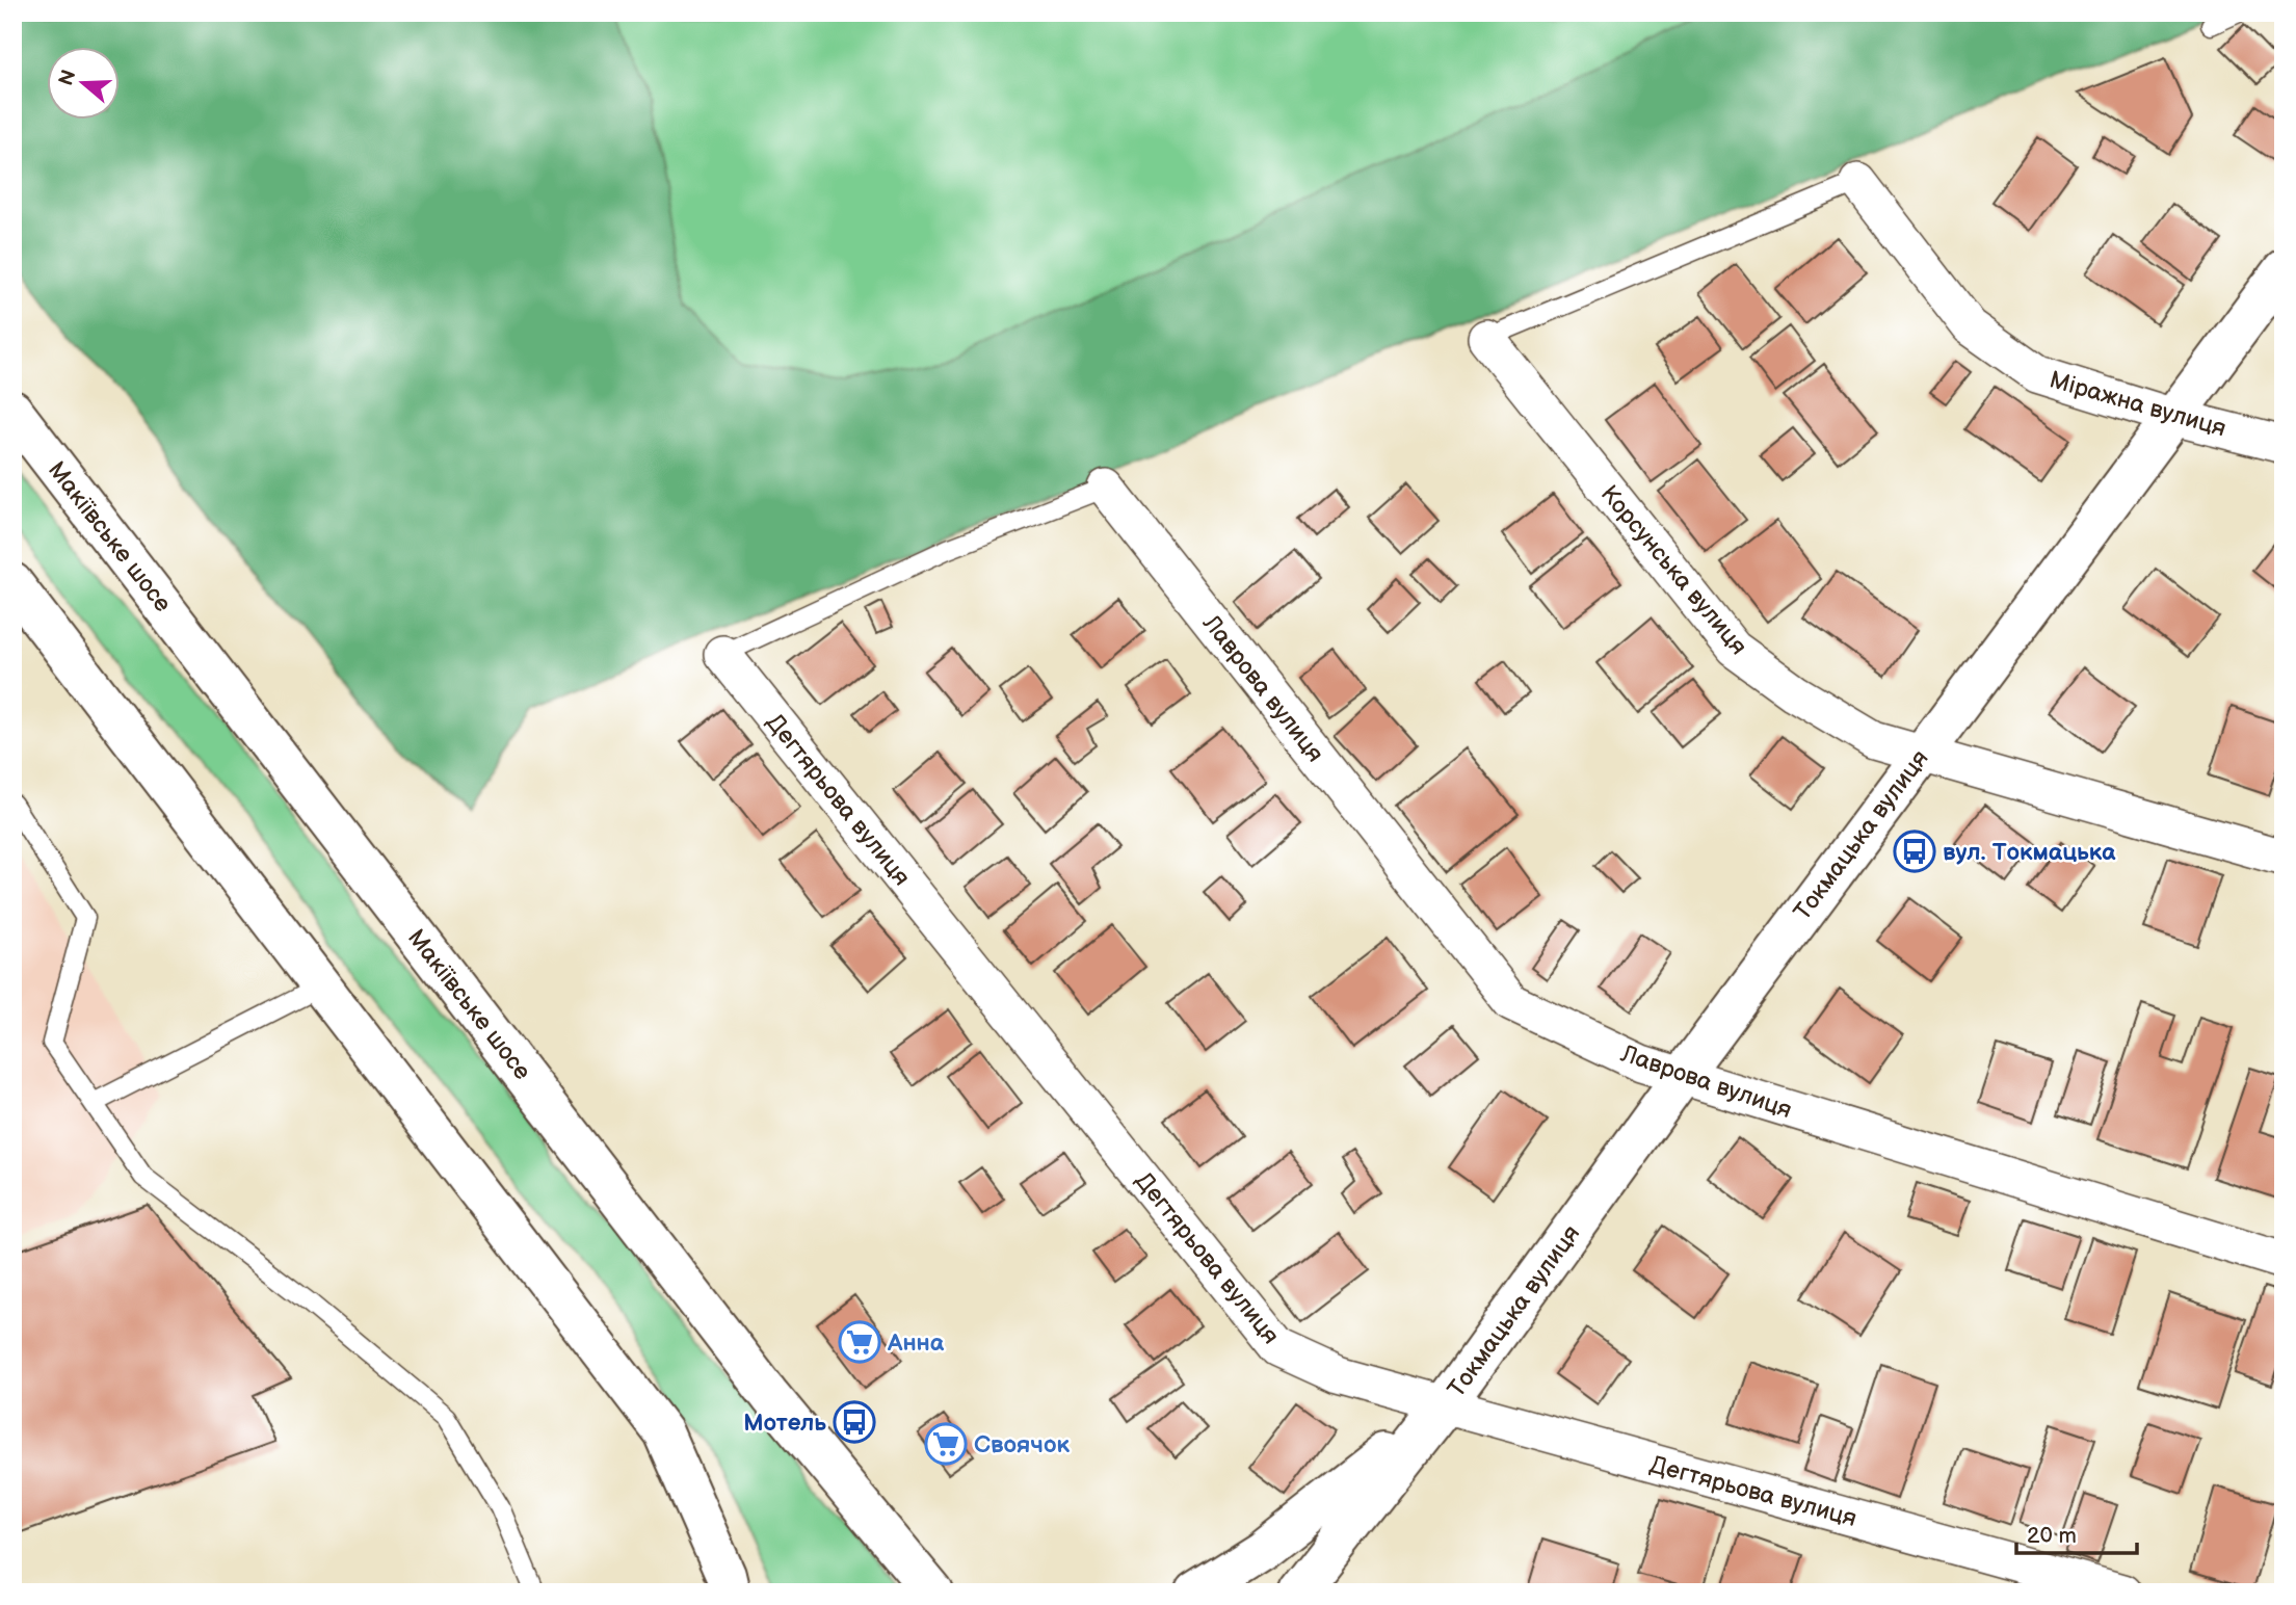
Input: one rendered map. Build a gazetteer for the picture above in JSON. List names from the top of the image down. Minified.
{"streets":{"main road":["Макіївське шосе","Токмацька вулиця"],"street":["Міражна вулиця","Корсунська вулиця","Лаврова вулиця","Дегтярьова вулиця"]},"crossings":[["Міражна вулиця","Токмацька вулиця"],["Корсунська вулиця","Токмацька вулиця"],["Лаврова вулиця","Токмацька вулиця"],["Дегтярьова вулиця","Токмацька вулиця"]],"places":{"bus stop":["вул. Токмацька","Мотель"],"supermarket":["Анна","Своячок"]},"scale_bar":"20 m","north":"left"}
